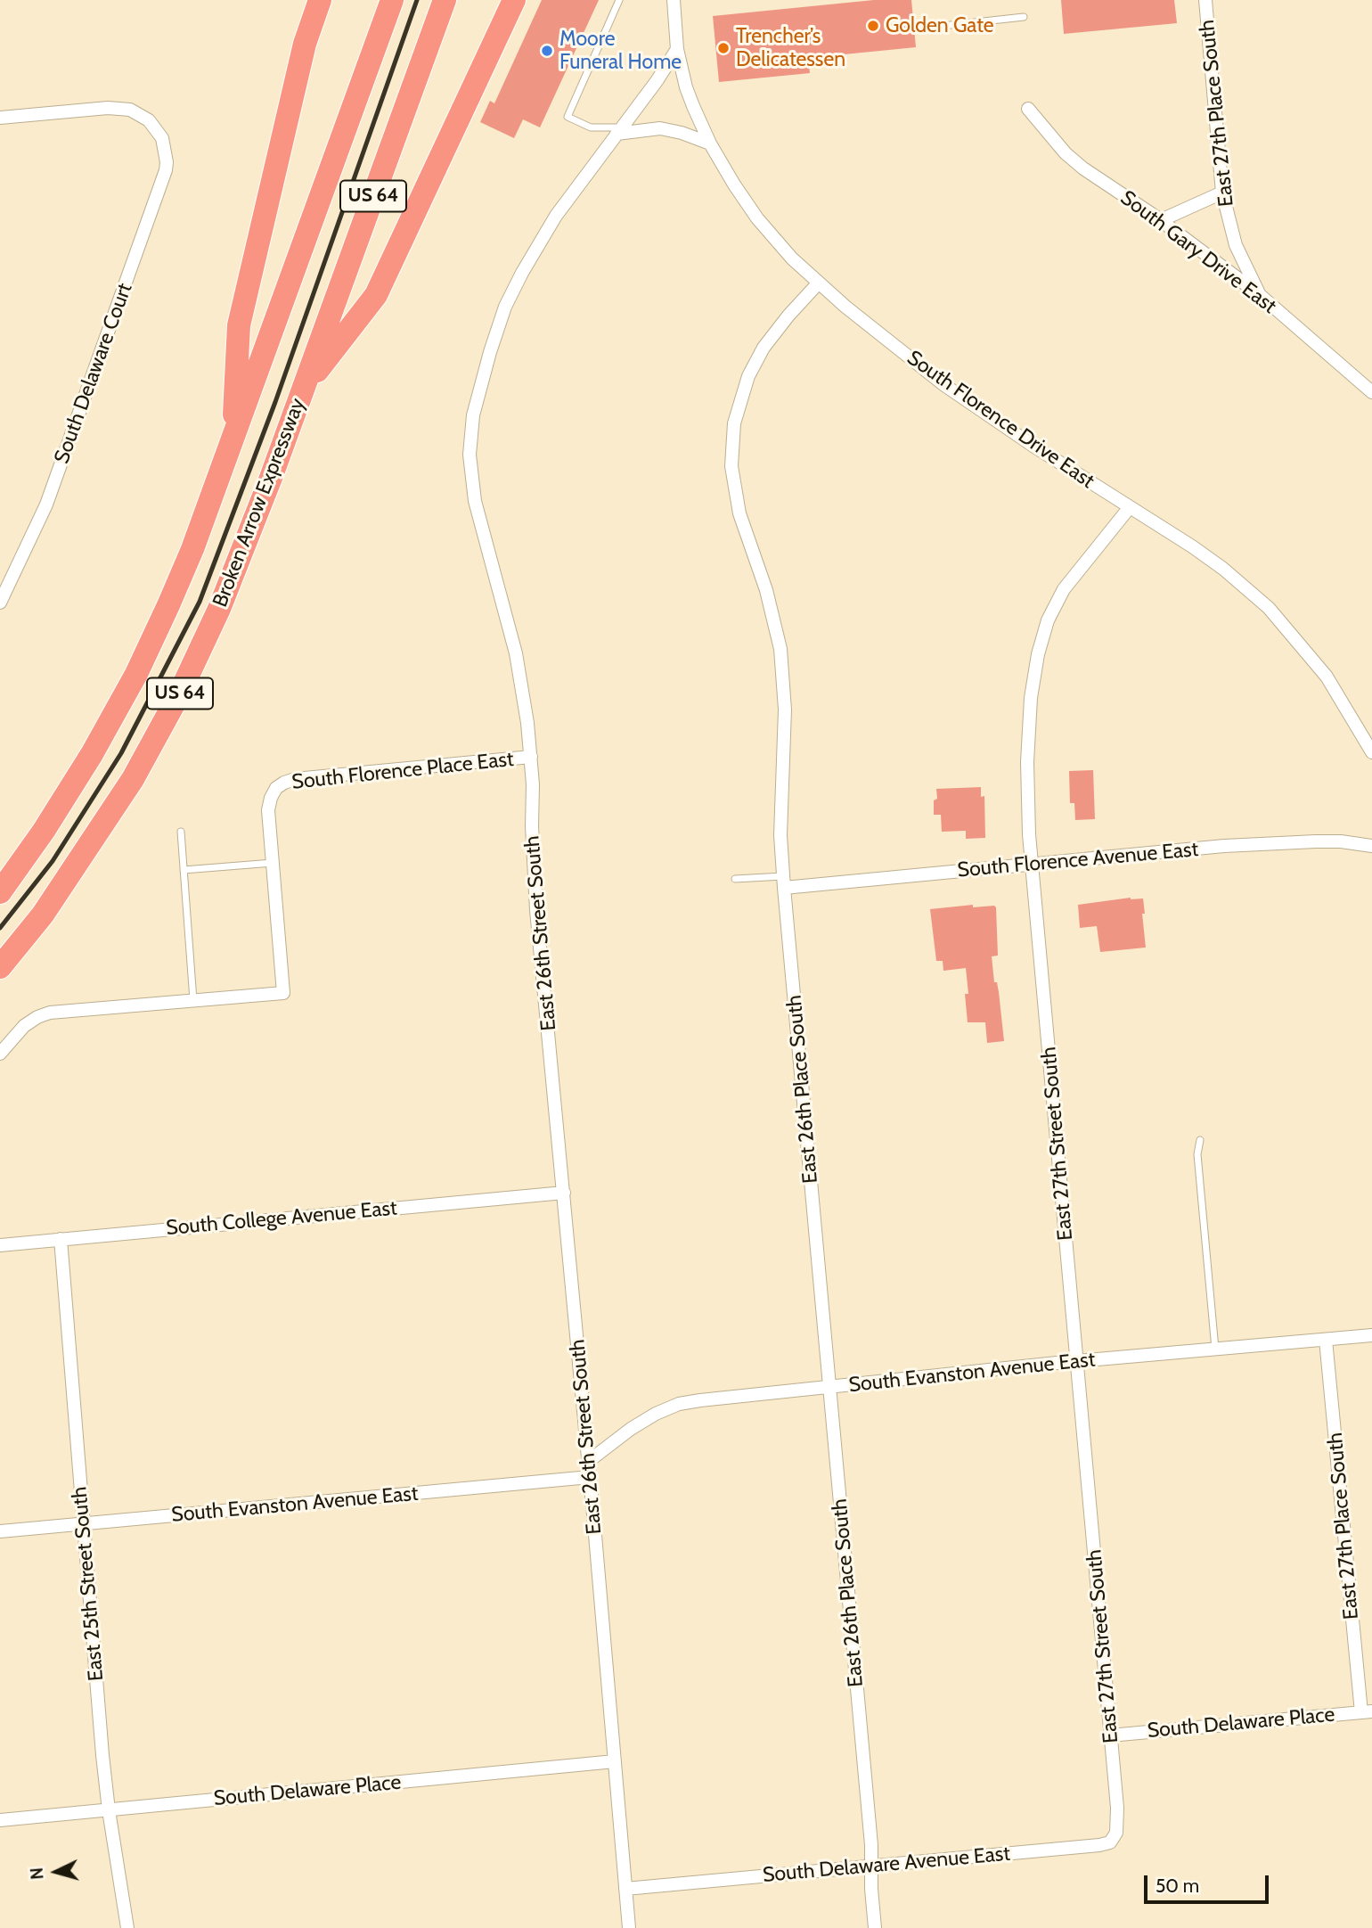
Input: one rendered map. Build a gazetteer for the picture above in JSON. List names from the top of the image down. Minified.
{"streets":{"highway":["US 64","Broken Arrow Expressway"],"street":["East 27th Place South","South Gary Drive East","South Delaware Court","South Florence Drive East","South Florence Place East","South Florence Avenue East","East 26th Street South","East 26th Place South","East 27th Street South","South College Avenue East","South Evanston Avenue East","East 25th Street South","South Delaware Place","South Delaware Avenue East"]},"crossings":[["East 27th Place South","South Gary Drive East"],["East 27th Place South","South Evanston Avenue East"],["East 27th Place South","South Delaware Place"],["South Florence Drive East","East 26th Street South"],["South Florence Drive East","East 26th Place South"],["South Florence Drive East","East 27th Street South"],["South Florence Place East","East 26th Street South"],["South Florence Avenue East","East 26th Place South"],["South Florence Avenue East","East 27th Street South"],["East 26th Street South","South College Avenue East"],["East 26th Street South","South Evanston Avenue East"],["East 26th Street South","South Delaware Place"],["East 26th Street South","South Delaware Avenue East"],["East 26th Place South","South Evanston Avenue East"],["East 26th Place South","South Delaware Avenue East"],["East 27th Street South","South Evanston Avenue East"],["East 27th Street South","South Delaware Place"],["East 27th Street South","South Delaware Avenue East"],["South College Avenue East","East 25th Street South"],["South Evanston Avenue East","East 25th Street South"],["East 25th Street South","South Delaware Place"]],"places":["Golden Gate","Trencher’s Delicatessen","Moore Funeral Home"],"scale_bar":"50 m","north":"left"}
